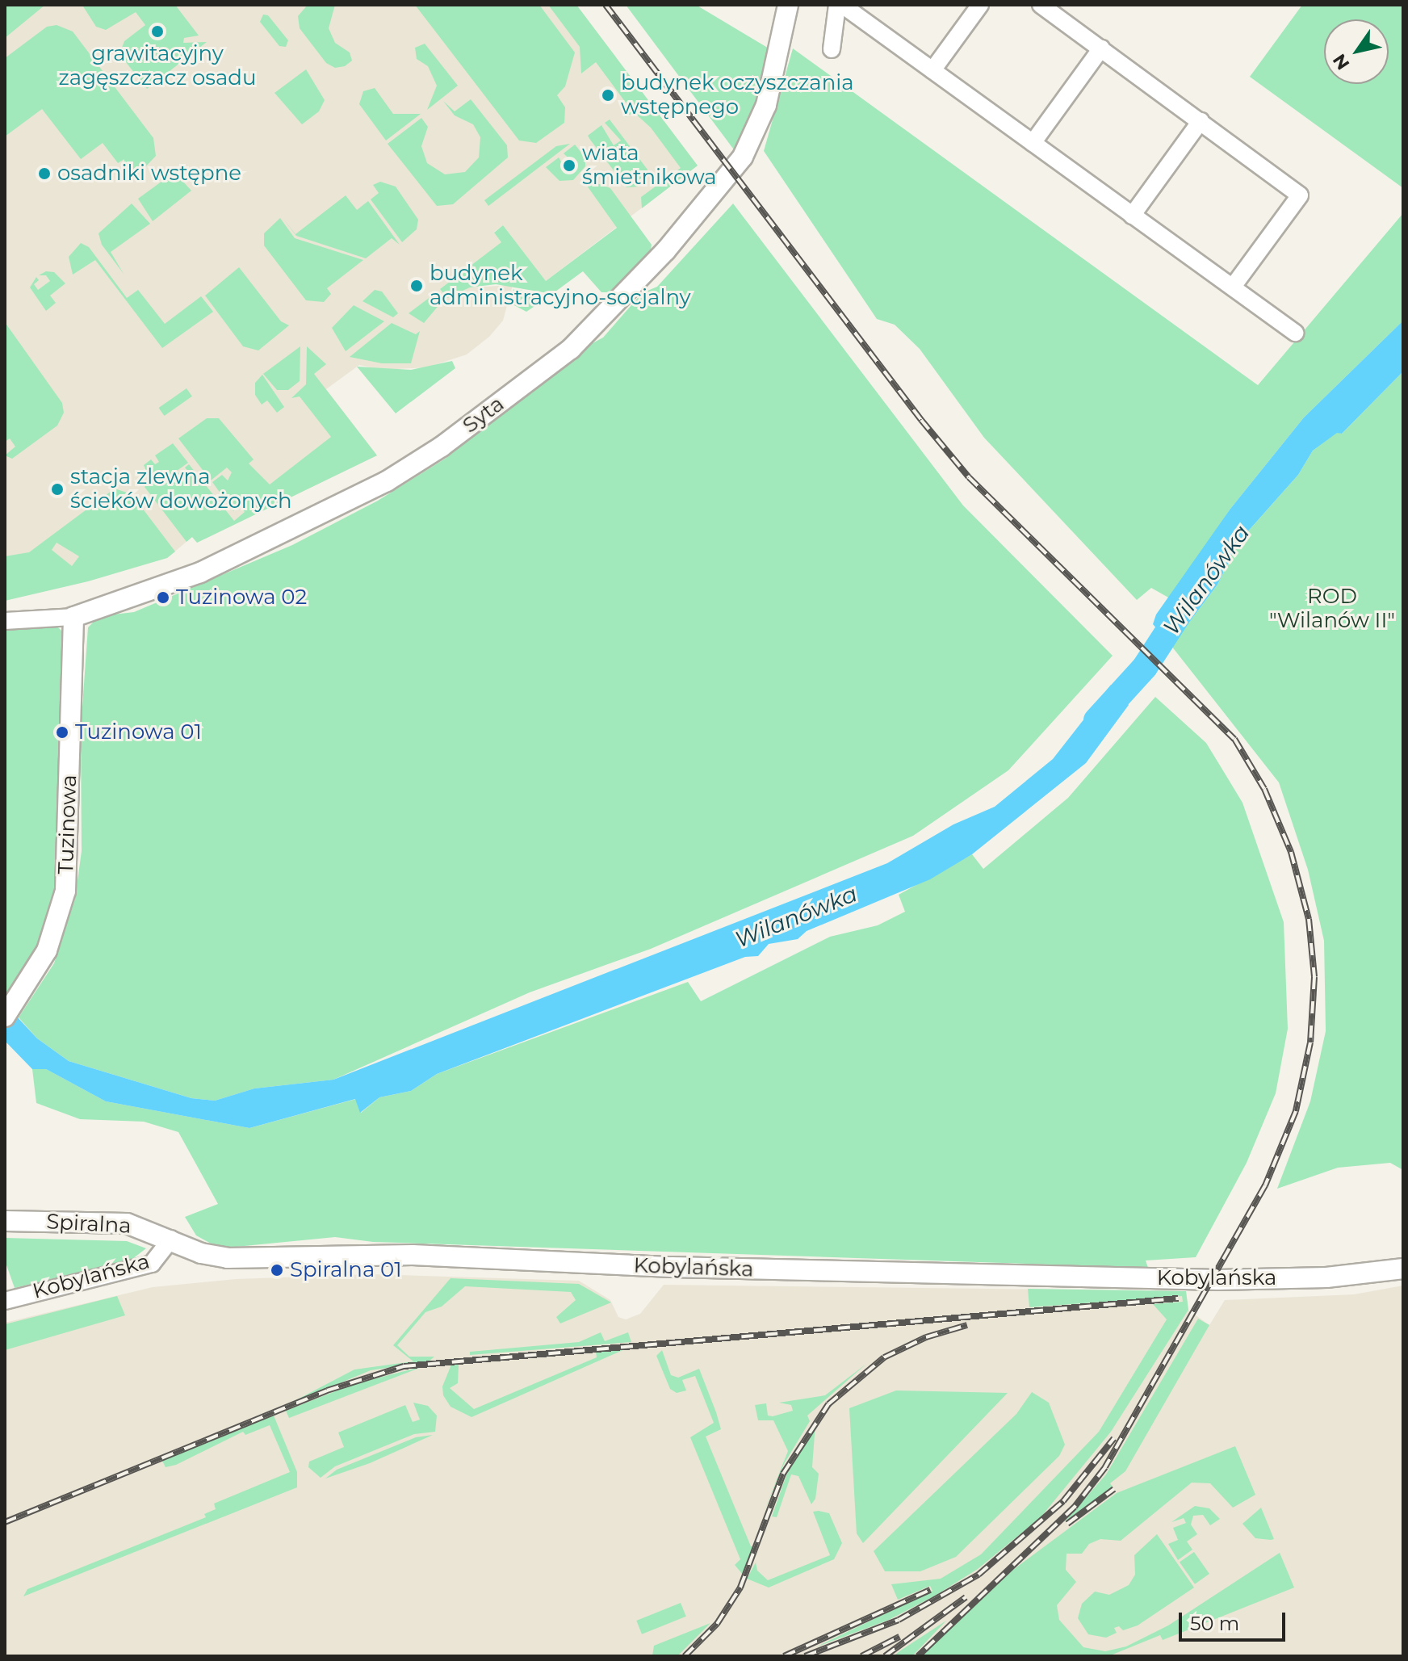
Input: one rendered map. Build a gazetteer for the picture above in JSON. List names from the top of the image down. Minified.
{"streets":{"street":["Syta","Tuzinowa","Spiralna","Kobylańska"]},"crossings":[["Syta","Tuzinowa"],["Spiralna","Kobylańska"]],"water":["Wilanówka"],"parks":["ROD \"Wilanów II\""],"places":["grawitacyjny zagęszczacz osadu","budynek oczyszczania wstępnego","wiata śmietnikowa","osadniki wstępne","budynek administracyjno-socjalny","stacja zlewna ścieków dowożonych","Tuzinowa 02","Tuzinowa 01","Spiralna 01"],"scale_bar":"50 m","north":"bottom left"}
